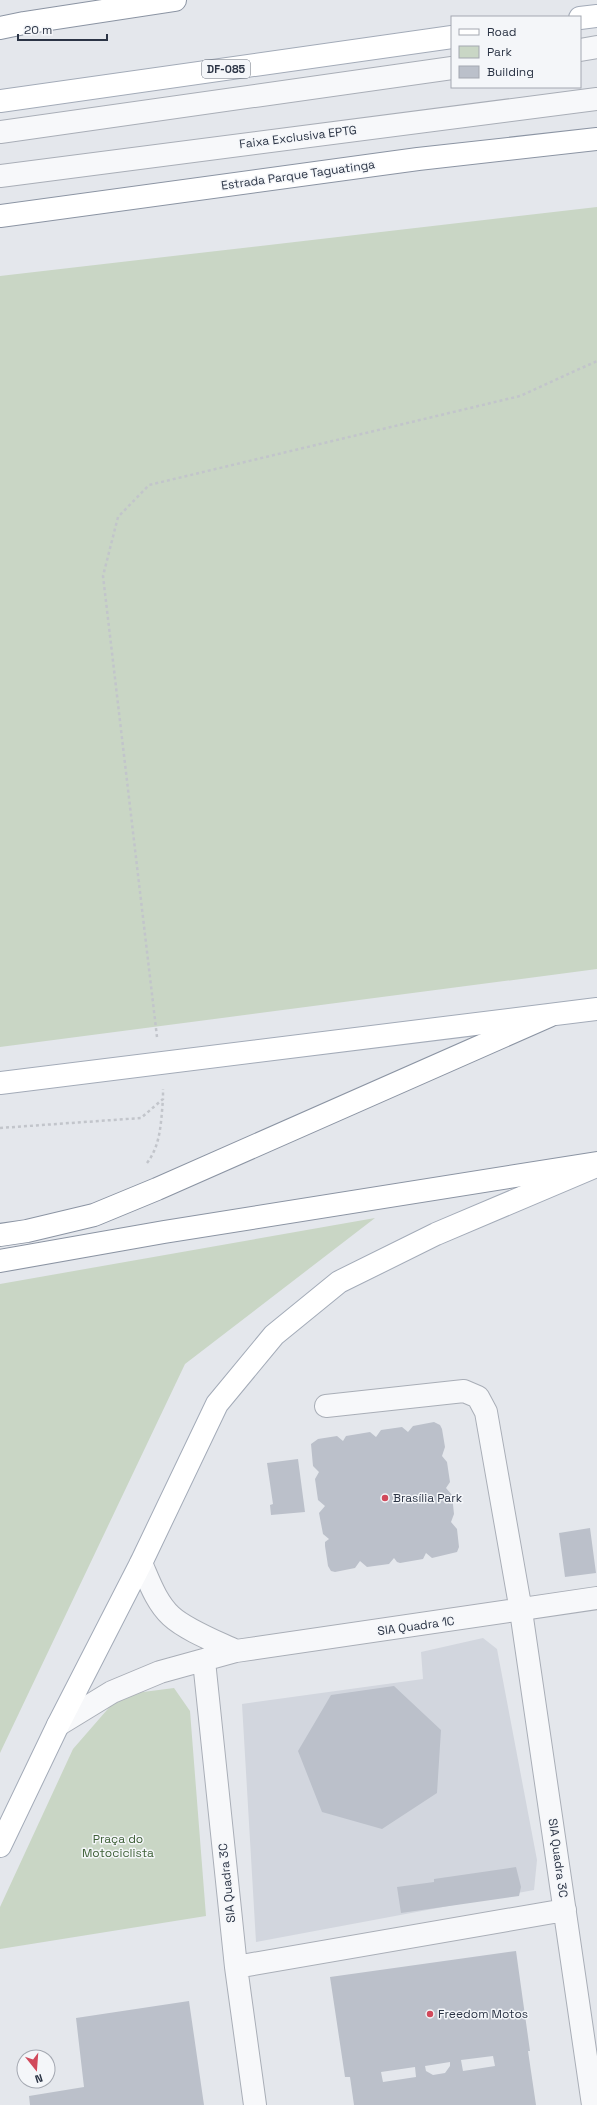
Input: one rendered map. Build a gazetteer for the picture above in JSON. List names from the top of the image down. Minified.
{"streets":{"main road":["DF-085","Estrada Parque Taguatinga"],"street":["Faixa Exclusiva EPTG","SIA Quadra 1C","SIA Quadra 3C"]},"crossings":[["SIA Quadra 1C","SIA Quadra 3C"]],"parks":["Praça do Motociclista"],"places":["Brasília Park","Freedom Motos"],"legend":["Road","Park","Building"],"scale_bar":"20 m","north":"bottom"}
